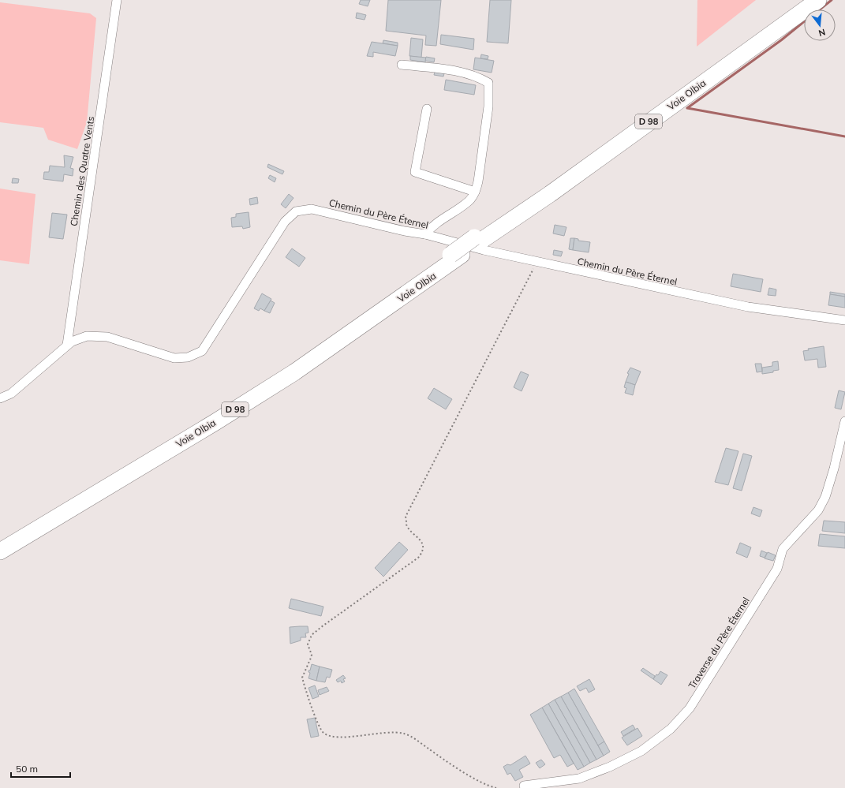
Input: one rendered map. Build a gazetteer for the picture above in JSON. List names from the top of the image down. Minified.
{"streets":{"highway":["Voie Olbia","D 98"],"street":["Chemin des Quatre Vents","Chemin du Père Éternel","Traverse du Père Éternel"]},"crossings":[["Chemin des Quatre Vents","Chemin du Père Éternel"]],"scale_bar":"50 m","north":"bottom"}
